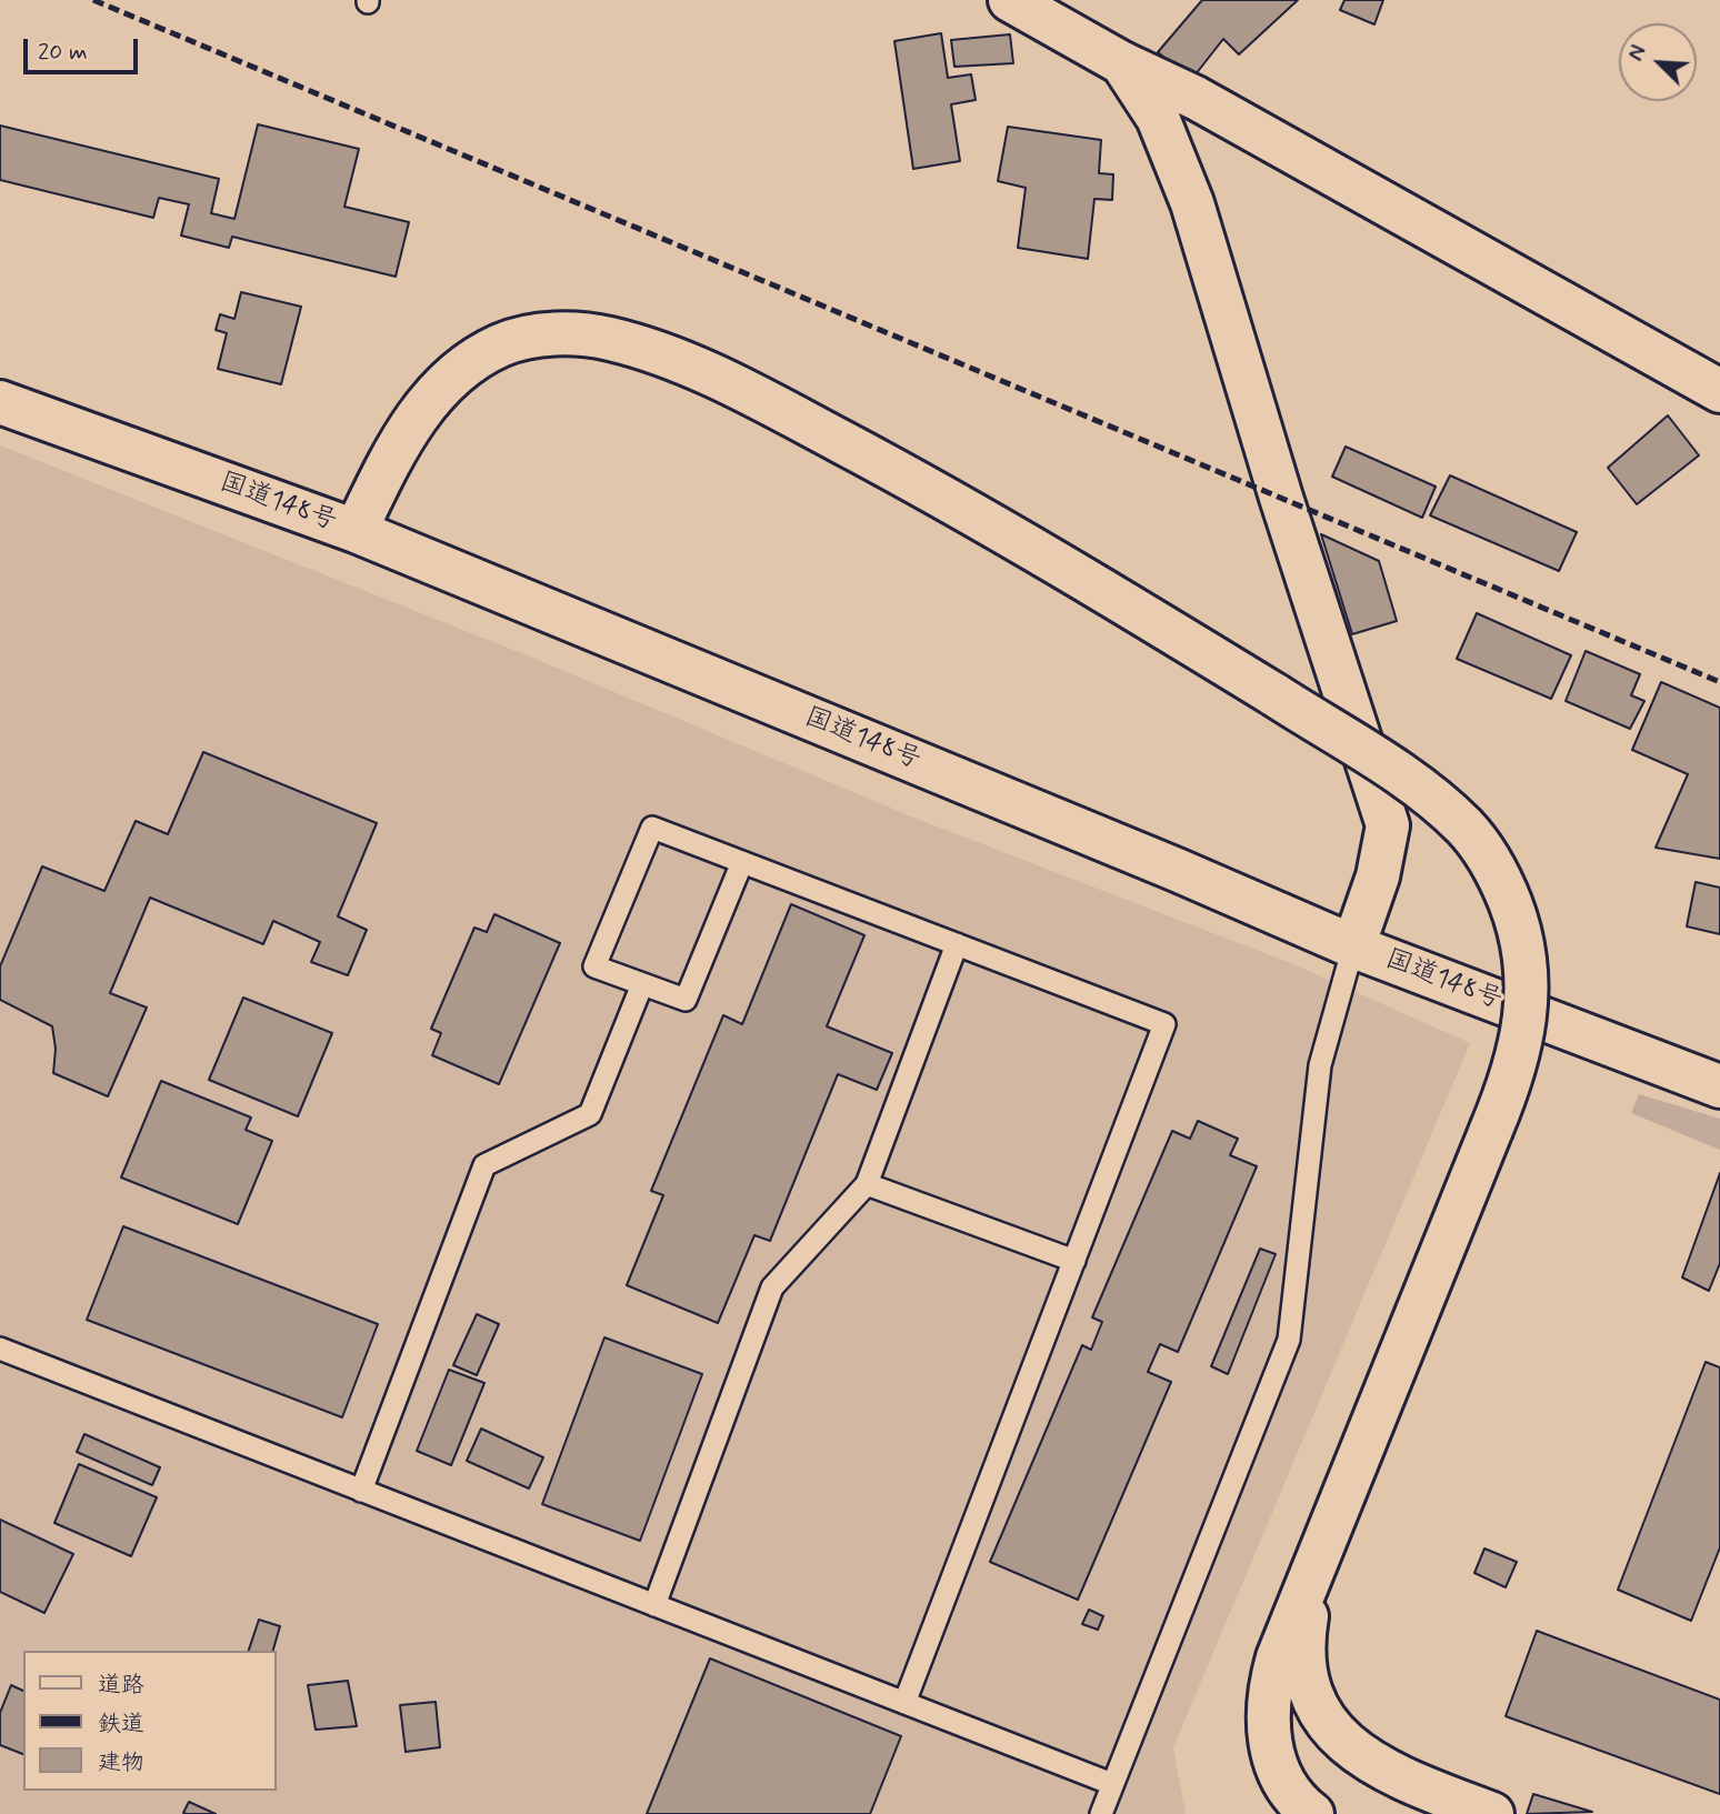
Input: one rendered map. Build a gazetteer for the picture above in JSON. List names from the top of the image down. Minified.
{"streets":{"main road":["国道148号"]},"legend":["道路","鉄道","建物"],"scale_bar":"20 m","north":"top left"}
